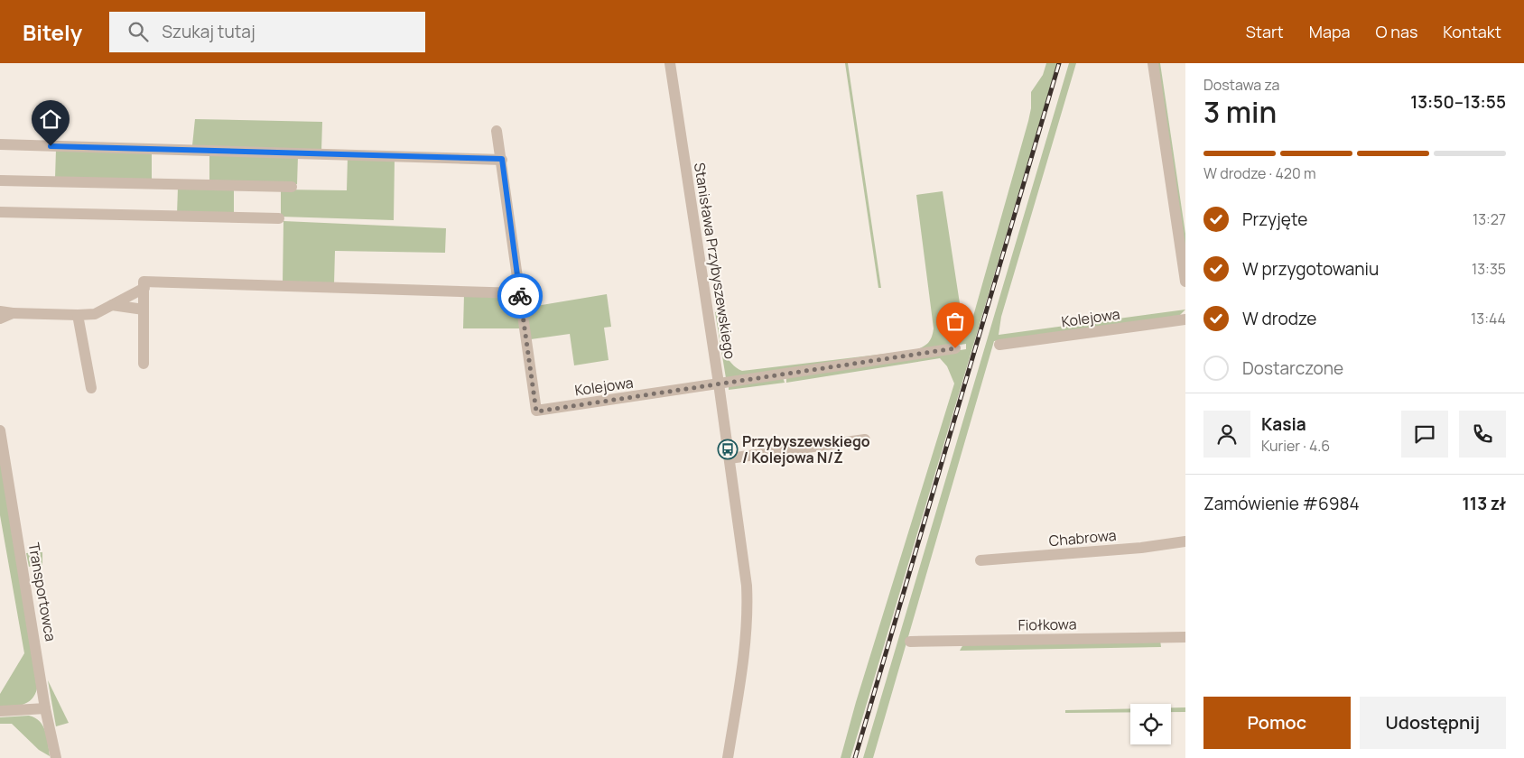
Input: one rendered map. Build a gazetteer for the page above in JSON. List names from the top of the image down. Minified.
{"streets":{"street":["Stanisława Przybyszewskiego","Kolejowa","Chabrowa","Transportowca","Fiołkowa"]},"crossings":[["Stanisława Przybyszewskiego","Kolejowa"]],"places":{"bus stop":["Przybyszewskiego / Kolejowa N/Ż"]},"page":{"header":"Bitely","search":"Szukaj tutaj","nav":["Start","Mapa","O nas","Kontakt"],"heading":["3 min","Dostawa za","13:50–13:55"],"panel":["Kasia","Kurier · 4.6","Zamówienie #6984","113 zł"],"bar":"W drodze · 420 m","list":[["Przyjęte","13:27"],["W przygotowaniu","13:35"],["W drodze","13:44"],"Dostarczone"],"buttons":["Pomoc","Udostępnij"]}}
